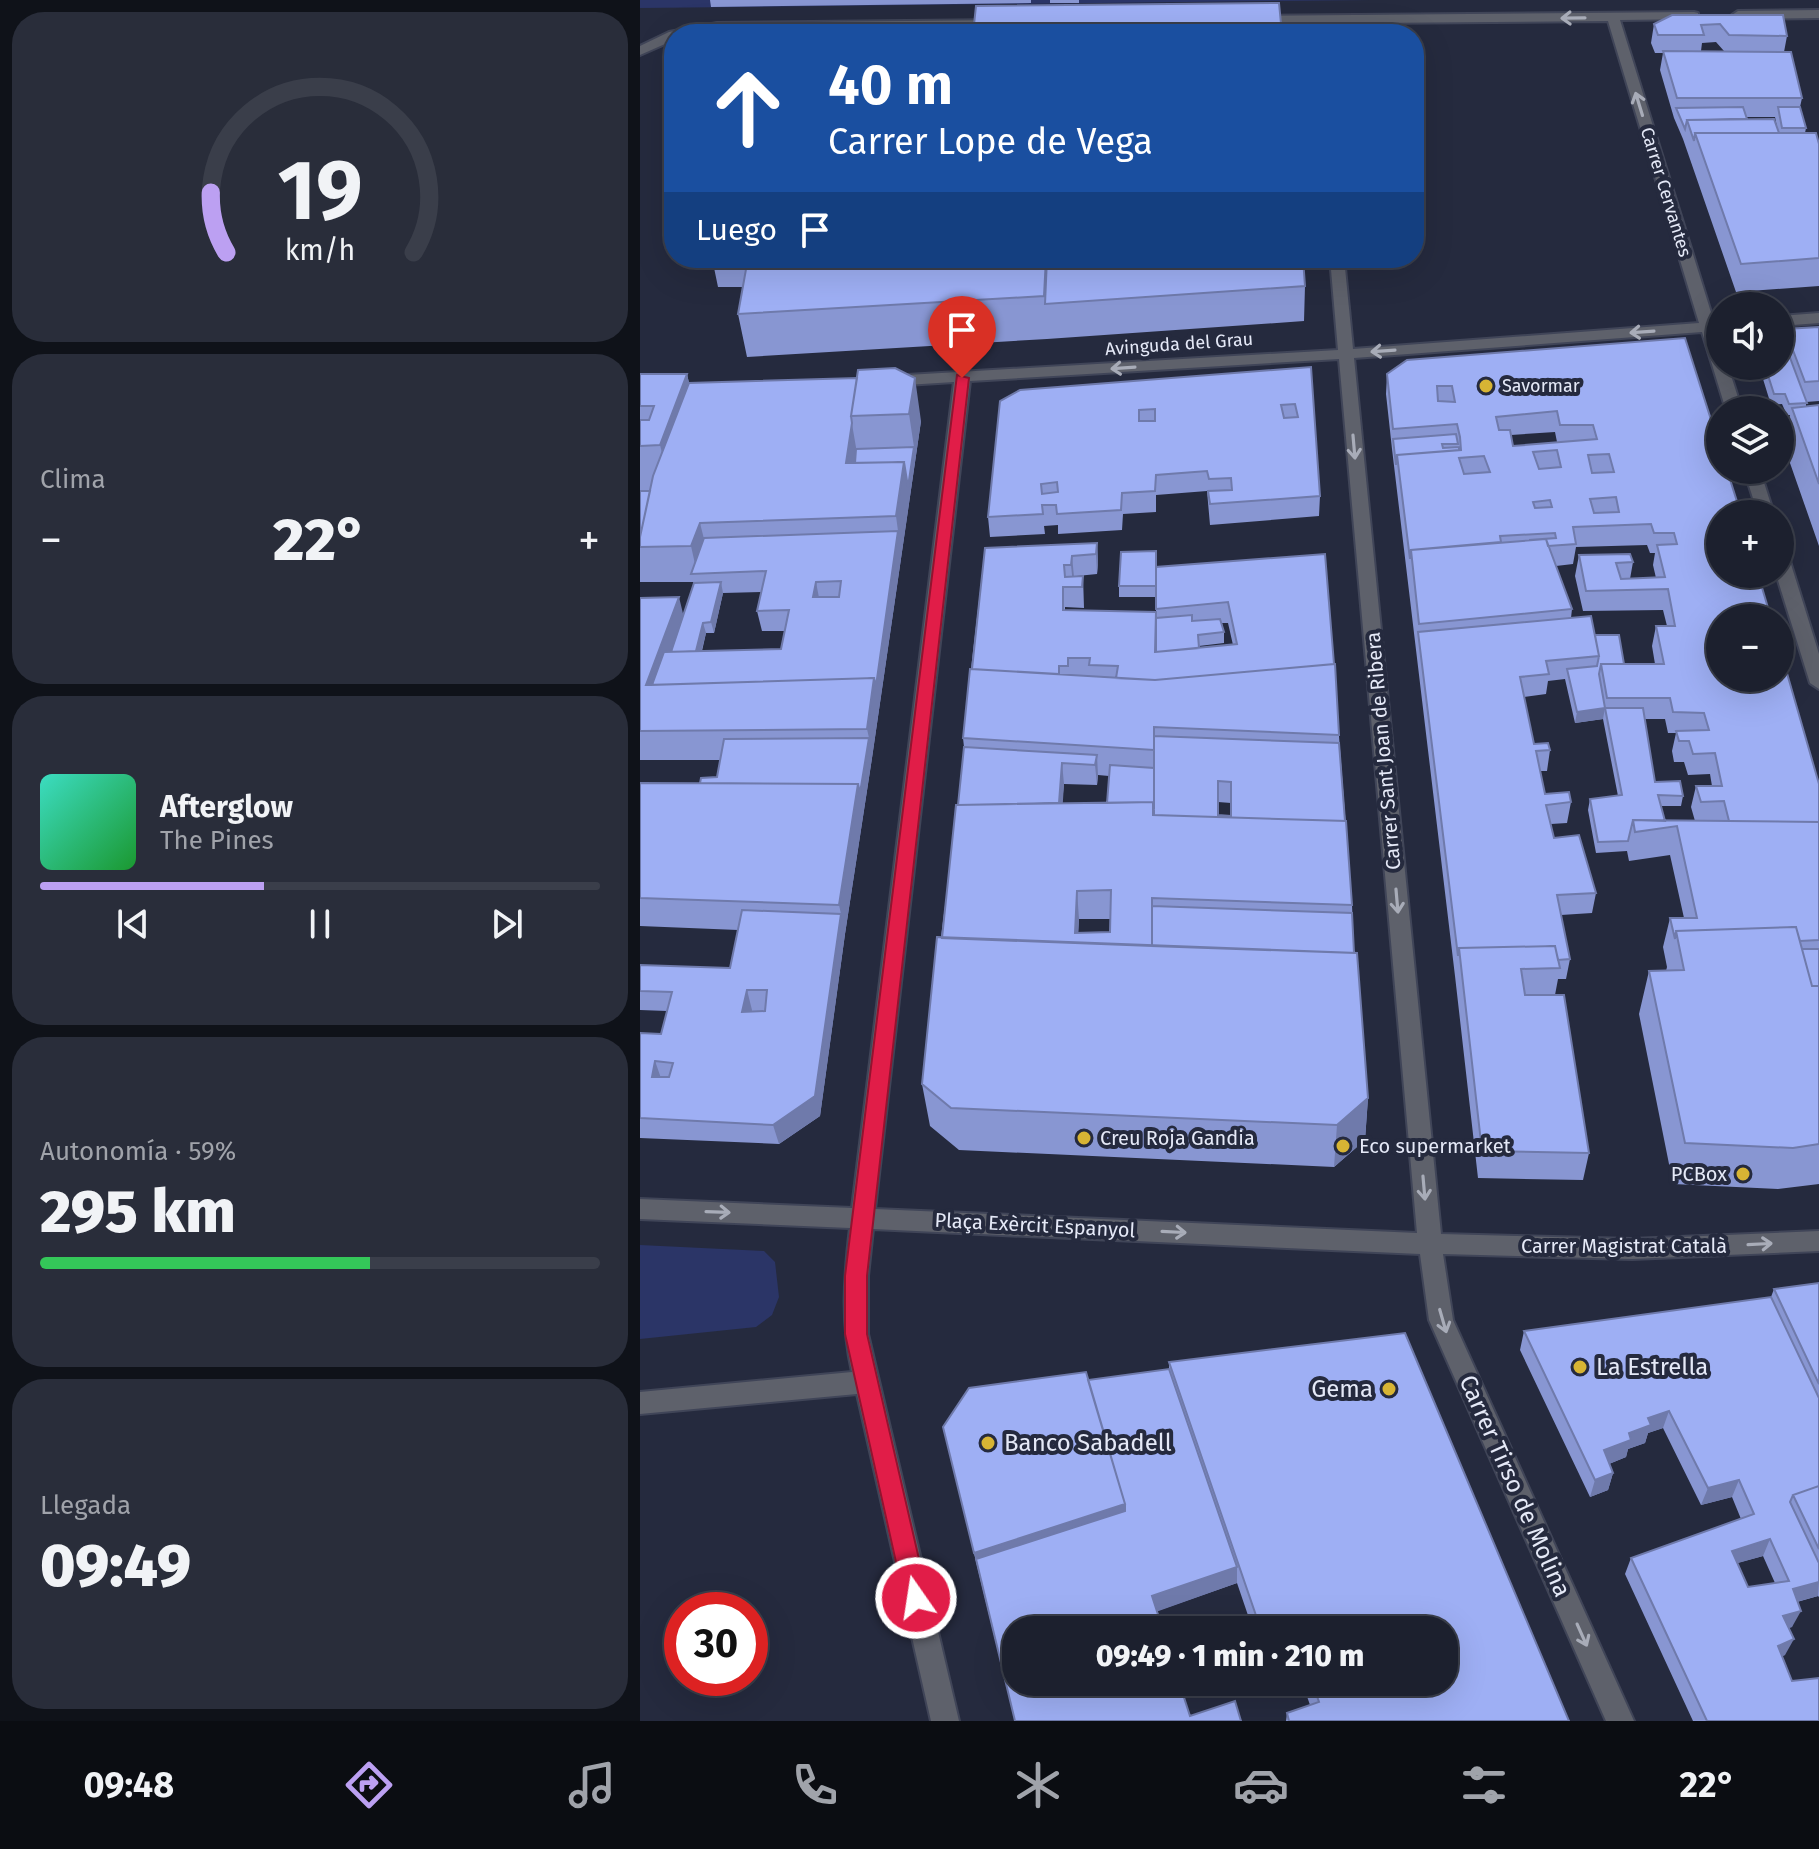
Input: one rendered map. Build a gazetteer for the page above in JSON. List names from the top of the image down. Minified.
{"streets":{"street":["Carrer Cervantes","Avinguda del Grau","Carrer Sant Joan de Ribera","Plaça Exèrcit Espanyol","Carrer Magistrat Català","Carrer Tirso de Molina"]},"crossings":[["Avinguda del Grau","Carrer Sant Joan de Ribera"],["Carrer Sant Joan de Ribera","Plaça Exèrcit Espanyol"],["Carrer Sant Joan de Ribera","Carrer Magistrat Català"],["Carrer Sant Joan de Ribera","Carrer Tirso de Molina"],["Plaça Exèrcit Espanyol","Carrer Magistrat Català"],["Plaça Exèrcit Espanyol","Carrer Tirso de Molina"],["Carrer Magistrat Català","Carrer Tirso de Molina"]],"one_way":["Carrer Cervantes","Avinguda del Grau","Carrer Sant Joan de Ribera","Plaça Exèrcit Espanyol","Carrer Magistrat Català","Carrer Tirso de Molina"],"places":["Savormar","Creu Roja Gandia","Eco supermarket","PCBox","La Estrella","Gema","Banco Sabadell"],"page":{"turn":["40 m","Carrer Lope de Vega"],"then":"Luego","map_buttons":["+","−"],"tile":["Clima",["Autonomía · 59%","295 km"],["Llegada","09:49"]],"heat":["−","22°","+"],"song":["Afterglow","The Pines"],"limit":"30","trip":"09:49 · 1 min · 210 m","tabs":["09:48","22°"],"gauge":["19","km/h"]}}
